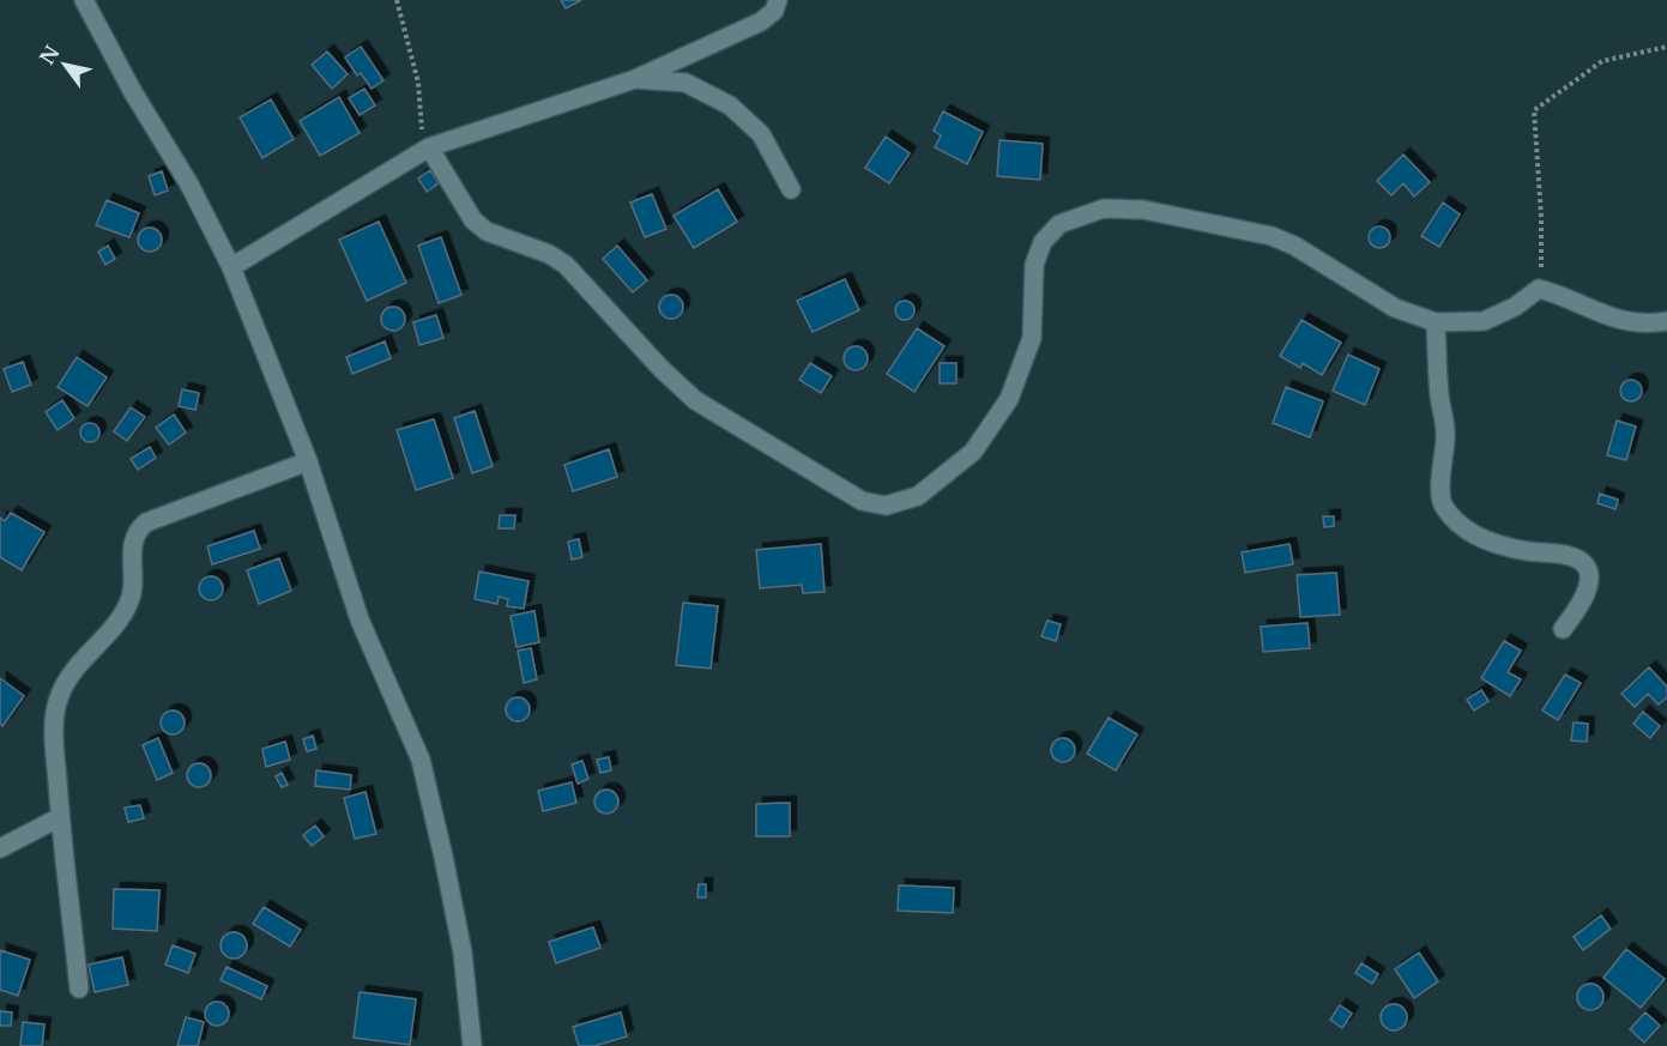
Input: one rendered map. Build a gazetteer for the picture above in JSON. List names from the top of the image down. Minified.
{"north":"top left"}
